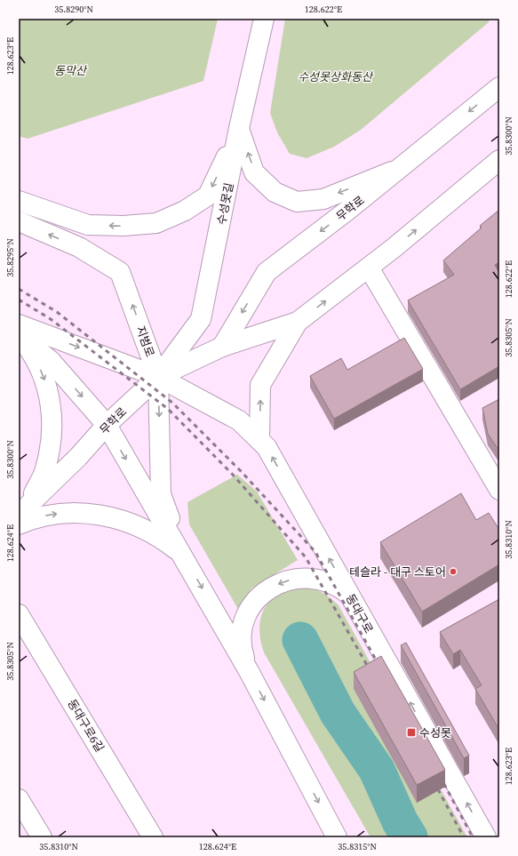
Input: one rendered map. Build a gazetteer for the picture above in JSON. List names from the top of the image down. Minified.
{"streets":{"main road":["수성못길","무학로","지범로","동대구로","동대구로6길"]},"crossings":[["수성못길","무학로"],["수성못길","지범로"],["수성못길","동대구로"],["무학로","지범로"],["무학로","동대구로"],["지범로","동대구로"]],"parks":["동막산","수성못상화동산"],"places":{"other":["테슬라 - 대구 스토어"],"transit":["수성못"]},"coordinates":["35.8290°N","128.622°E","128.623°E","35.8300°N","35.8295°N","35.8305°N","35.8310°N","128.624°E","35.8315°N"]}
